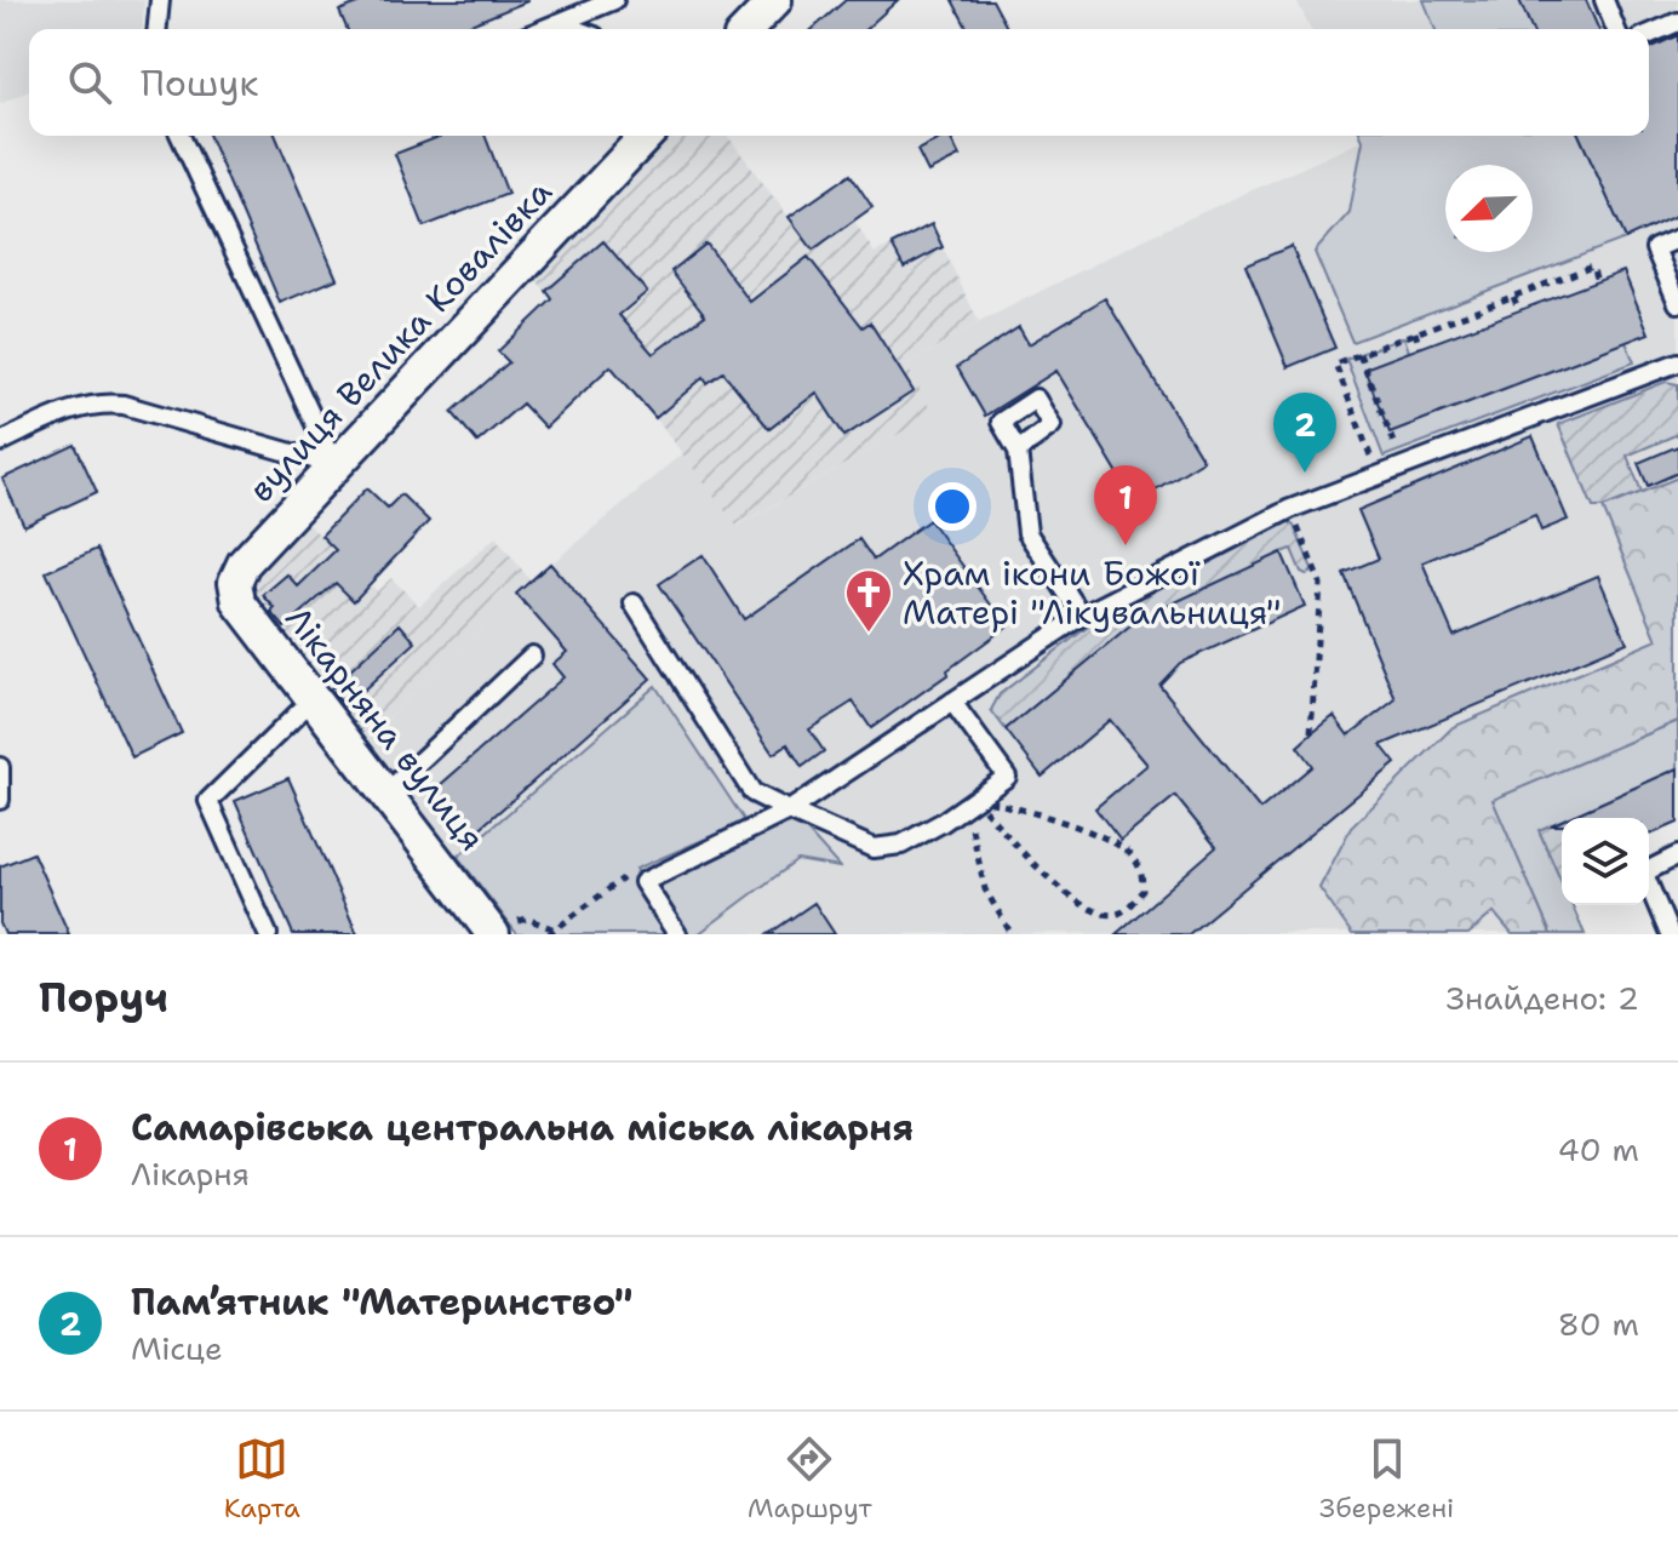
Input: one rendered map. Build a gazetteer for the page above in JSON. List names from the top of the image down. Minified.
{"streets":{"street":["вулиця Велика Ковалівка","Лікарняна вулиця"]},"crossings":[["вулиця Велика Ковалівка","Лікарняна вулиця"]],"places":{"church":["Храм ікони Божої Матері \"Лікувальниця\""]},"north":"bottom left","page":{"search":"Пошук","pins":["2","1"],"heading":["Поруч","Знайдено: 2"],"list":[{"mark":"1","name":"Самарівська центральна міська лікарня","note":"Лікарня","value":"40 m"},{"mark":"2","name":"Пам’ятник \"Материнство\"","note":"Місце","value":"80 m"}],"nav":["Карта","Маршрут","Збережені"]}}
